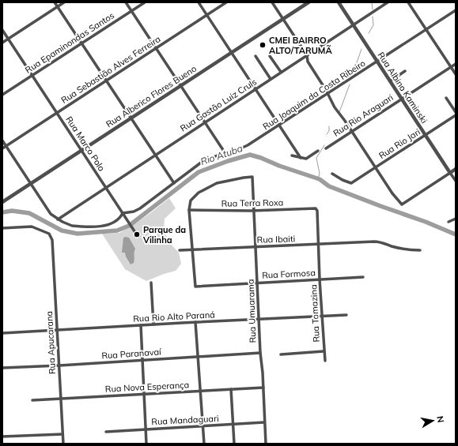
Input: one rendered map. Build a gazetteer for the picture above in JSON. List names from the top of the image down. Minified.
{"streets":{"street":["Rua Epaminondas Santos","Rua Sebastião Alves Ferreira","Rua Albino Kaminski","Rua Joaquim da Costa Ribeiro","Rua Alberico Flores Bueno","Rua Gastão Luiz Cruls","Rua Rio Araguari","Rua Marco Polo","Rua Rio Jari","Rua Terra Roxa","Rua Ibaiti","Rua Formosa","Rua Umuarama","Rua Tomazina","Rua Rio Alto Paraná","Rua Apucarana","Rua Paranavaí","Rua Nova Esperança","Rua Mandaguari"]},"crossings":[["Rua Epaminondas Santos","Rua Marco Polo"],["Rua Sebastião Alves Ferreira","Rua Marco Polo"],["Rua Albino Kaminski","Rua Joaquim da Costa Ribeiro"],["Rua Albino Kaminski","Rua Gastão Luiz Cruls"],["Rua Albino Kaminski","Rua Rio Araguari"],["Rua Albino Kaminski","Rua Rio Jari"],["Rua Joaquim da Costa Ribeiro","Rua Marco Polo"],["Rua Alberico Flores Bueno","Rua Marco Polo"],["Rua Gastão Luiz Cruls","Rua Marco Polo"],["Rua Terra Roxa","Rua Umuarama"],["Rua Terra Roxa","Rua Tomazina"],["Rua Ibaiti","Rua Formosa"],["Rua Ibaiti","Rua Umuarama"],["Rua Ibaiti","Rua Tomazina"],["Rua Formosa","Rua Umuarama"],["Rua Formosa","Rua Tomazina"],["Rua Umuarama","Rua Rio Alto Paraná"],["Rua Umuarama","Rua Paranavaí"],["Rua Umuarama","Rua Nova Esperança"],["Rua Umuarama","Rua Mandaguari"],["Rua Tomazina","Rua Rio Alto Paraná"],["Rua Rio Alto Paraná","Rua Apucarana"],["Rua Apucarana","Rua Paranavaí"],["Rua Apucarana","Rua Nova Esperança"]],"water":["Rio Atuba"],"places":["CMEI BAIRRO ALTO/TARUMÃ","Parque da Vilinha"],"north":"right"}
